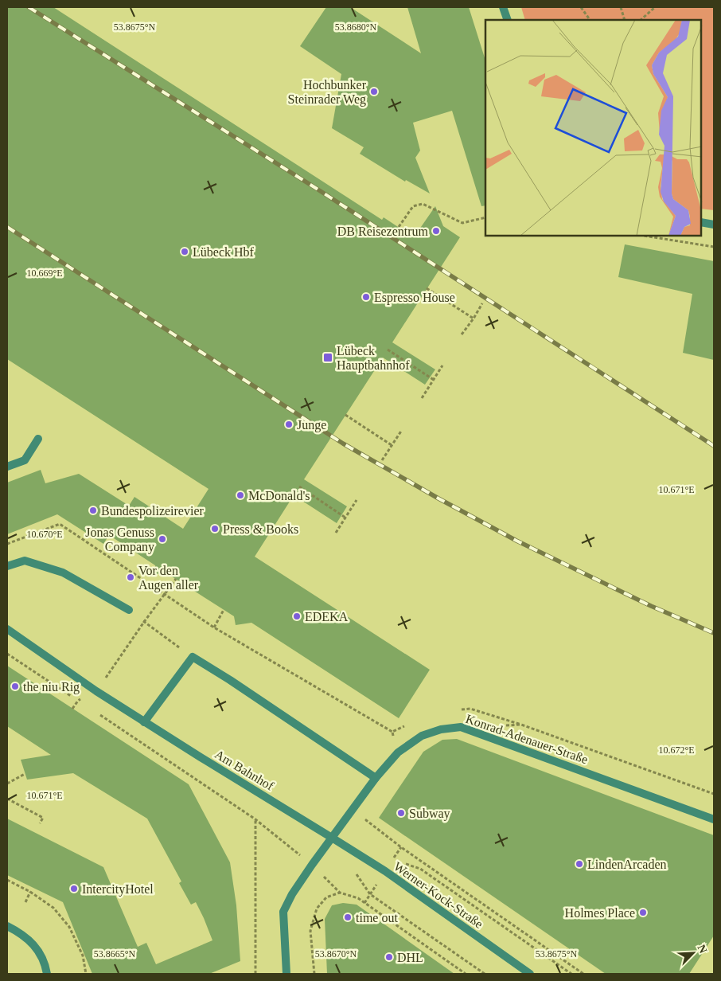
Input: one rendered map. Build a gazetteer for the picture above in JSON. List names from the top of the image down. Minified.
{"streets":{"street":["Konrad-Adenauer-Straße","Am Bahnhof","Werner-Kock-Straße"]},"crossings":[["Konrad-Adenauer-Straße","Am Bahnhof"],["Konrad-Adenauer-Straße","Werner-Kock-Straße"],["Am Bahnhof","Werner-Kock-Straße"]],"places":{"other":["Hochbunker Steinrader Weg","DB Reisezentrum","Lübeck Hbf","Espresso House","Junge","McDonald's","Bundespolizeirevier","Press & Books","Jonas Genuss Company","Vor den Augen aller","EDEKA","the niu Rig","Subway","LindenArcaden","IntercityHotel","Holmes Place","time out","DHL"],"transit":["Lübeck Hauptbahnhof"]},"north":"top right","coordinates":["53.8680°N","53.8675°N","10.669°E","10.671°E","10.670°E","10.672°E","53.8665°N","53.8670°N"]}
